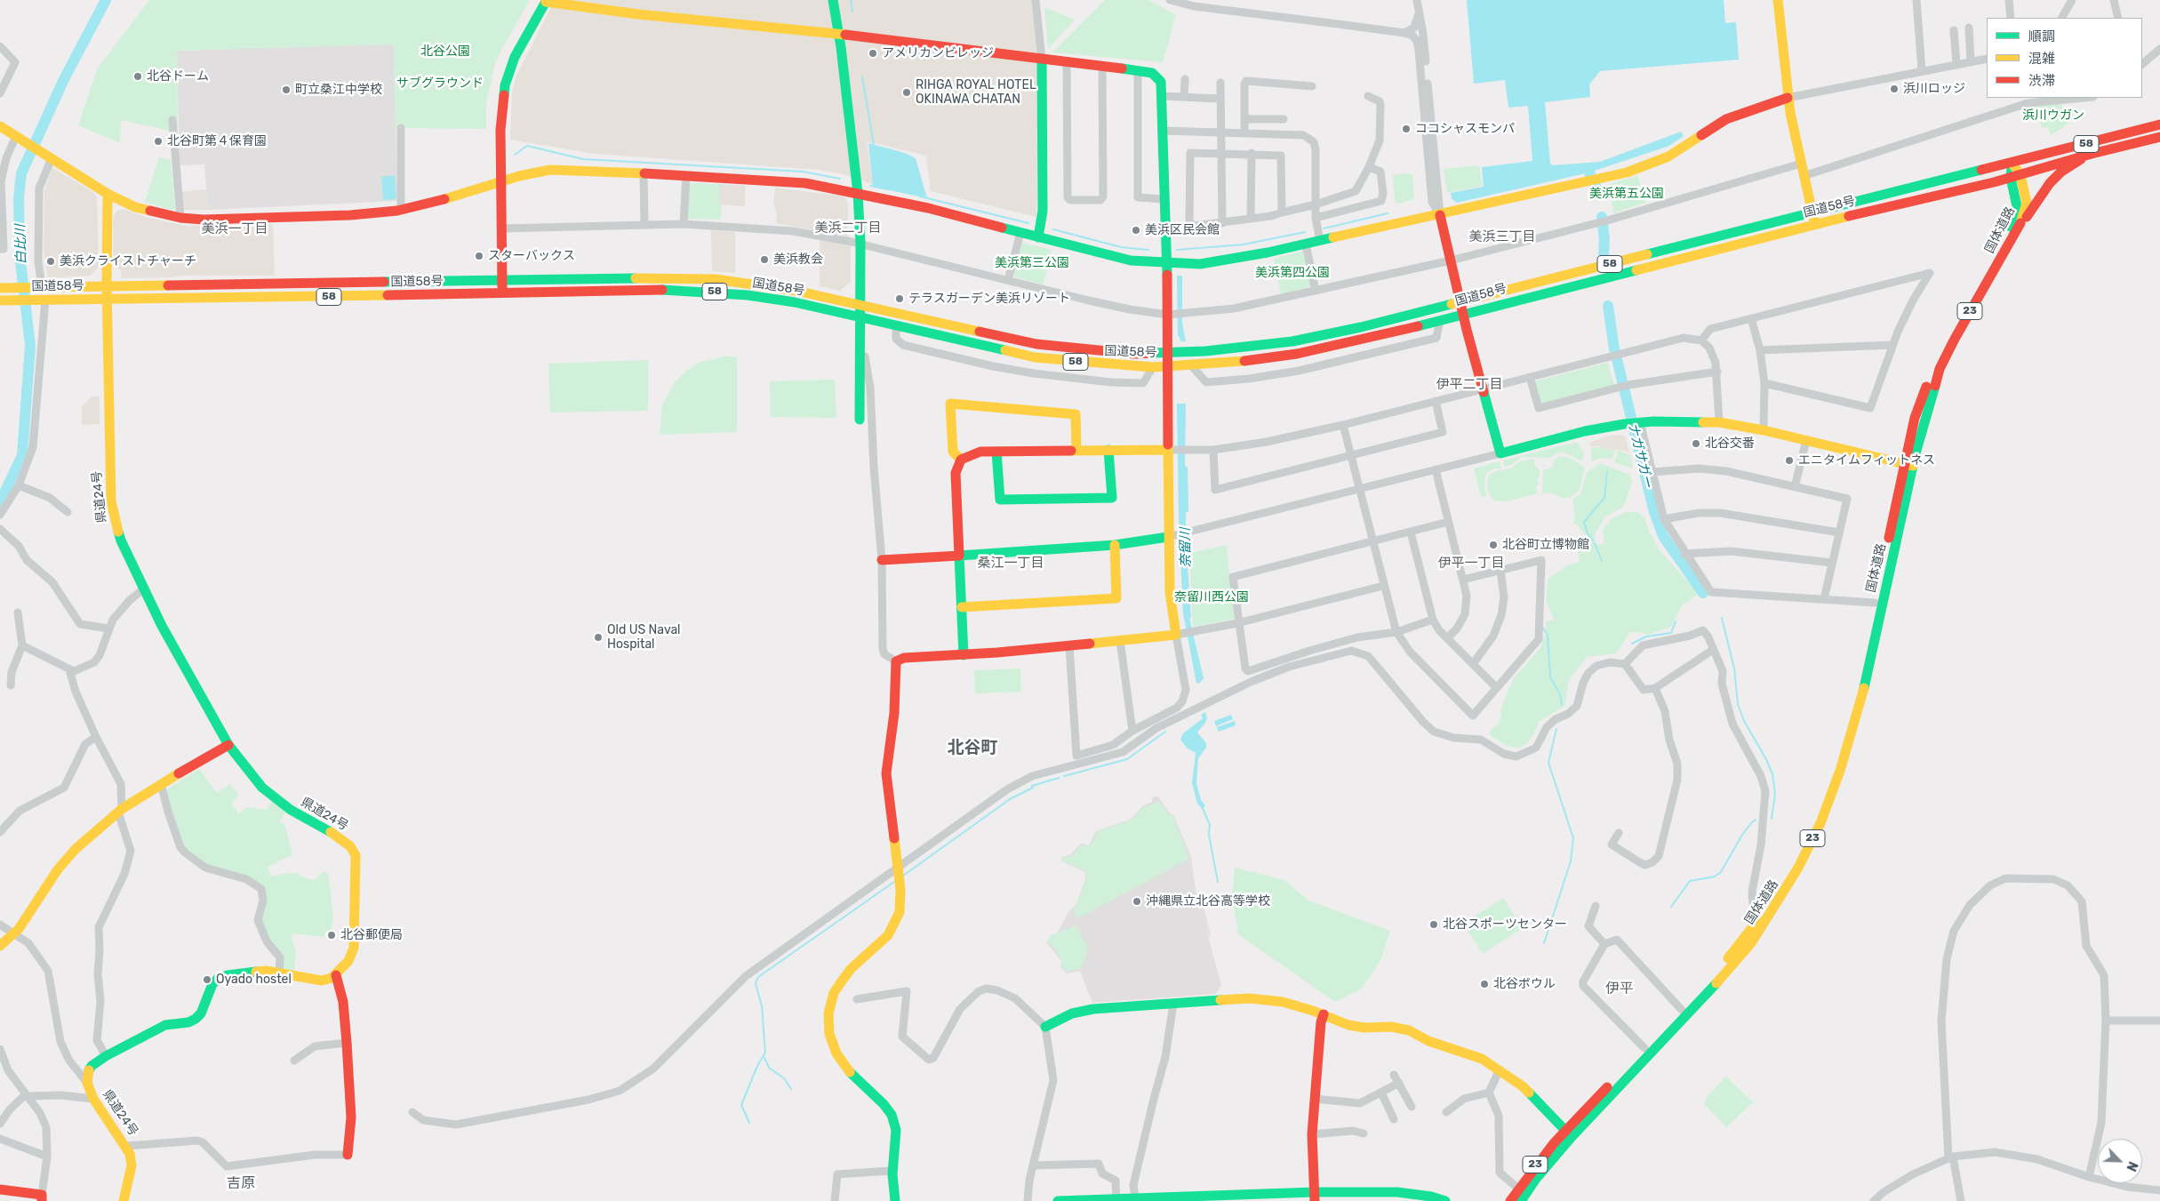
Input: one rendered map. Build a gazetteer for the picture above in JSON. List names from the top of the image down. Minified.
{"streets":{"main road":["58","国道58号","国体道路","23","県道24号"]},"crossings":[["国道58号","国体道路"],["国道58号","県道24号"]],"districts":["美浜二丁目","美浜一丁目","美浜三丁目","伊平二丁目","桑江一丁目","伊平一丁目","北谷町","伊平","吉原"],"water":["白比川","ナガサガー","奈留川"],"parks":["北谷公園","サブグラウンド","浜川ウガン","美浜第五公園","美浜第三公園","美浜第四公園","奈留川西公園"],"places":["アメリカンビレッジ","北谷ドーム","浜川ロッジ","町立桑江中学校","RIHGA ROYAL HOTEL OKINAWA CHATAN","ココシャスモンパ","北谷町第４保育園","美浜区民会館","スターバックス","美浜教会","美浜クライストチャーチ","テラスガーデン美浜リゾート","北谷交番","エニタイムフィットネス","北谷町立博物館","Old US Naval Hospital","沖縄県立北谷高等学校","北谷スポーツセンター","北谷郵便局","Oyado hostel","北谷ボウル"],"legend":["順調","混雑","渋滞"],"north":"bottom right"}
